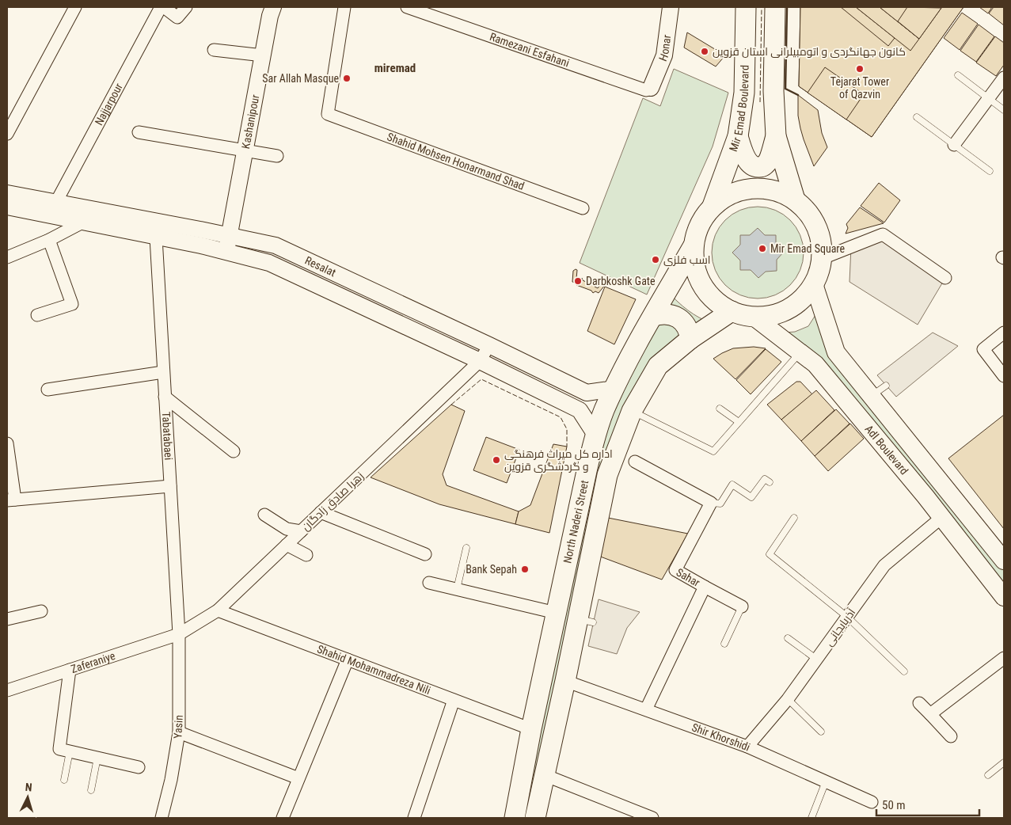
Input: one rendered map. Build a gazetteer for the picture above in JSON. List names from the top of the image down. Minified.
{"streets":{"main road":["Mir Emad Boulevard","Adl Boulevard","North Naderi Street"],"street":["Honar","Ramezani Esfahani","Najjarpour","Kashanipour","Shahid Mohsen Honarmand Shad","Resalat","Tabatabaei","زهرا صادق زادگان","Sahar","آذربایجانی","Zaferaniye","Shahid Mohammadreza Nili","Yasin","Shir Khorshidi"]},"crossings":[["Honar","Ramezani Esfahani"],["Najjarpour","Resalat"],["Mir Emad Boulevard","Adl Boulevard"],["Mir Emad Boulevard","North Naderi Street"],["Kashanipour","Resalat"],["Resalat","Tabatabaei"],["Resalat","زهرا صادق زادگان"],["Resalat","North Naderi Street"],["Tabatabaei","زهرا صادق زادگان"],["Tabatabaei","Zaferaniye"],["Tabatabaei","Yasin"],["Adl Boulevard","North Naderi Street"],["Adl Boulevard","آذربایجانی"],["زهرا صادق زادگان","Zaferaniye"],["زهرا صادق زادگان","Shahid Mohammadreza Nili"],["زهرا صادق زادگان","Yasin"],["North Naderi Street","Shahid Mohammadreza Nili"],["North Naderi Street","Shir Khorshidi"],["Sahar","Shir Khorshidi"],["آذربایجانی","Shir Khorshidi"],["Zaferaniye","Yasin"]],"districts":["miremad"],"places":["کانون جهانگردی و اتومبیلرانی استان قزوین","Tejarat Tower of Qazvin","Sar Allah Masque","Mir Emad Square","اسب فلزی","Darbkoshk Gate","اداره کل میراث فرهنگی و گردشگری قزوین","Bank Sepah"],"scale_bar":"50 m","north":"top"}
